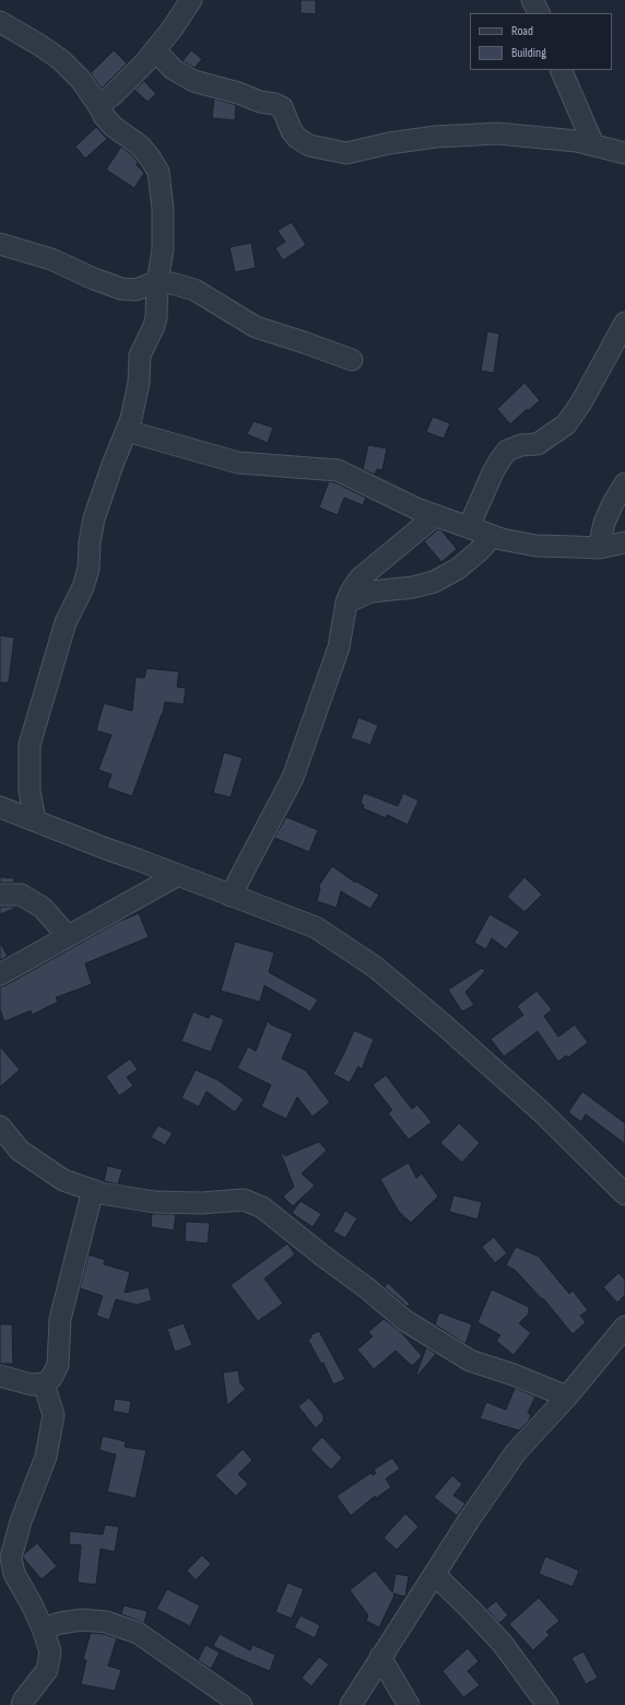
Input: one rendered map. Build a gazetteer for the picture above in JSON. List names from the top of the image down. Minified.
{"legend":["Road","Building"]}
